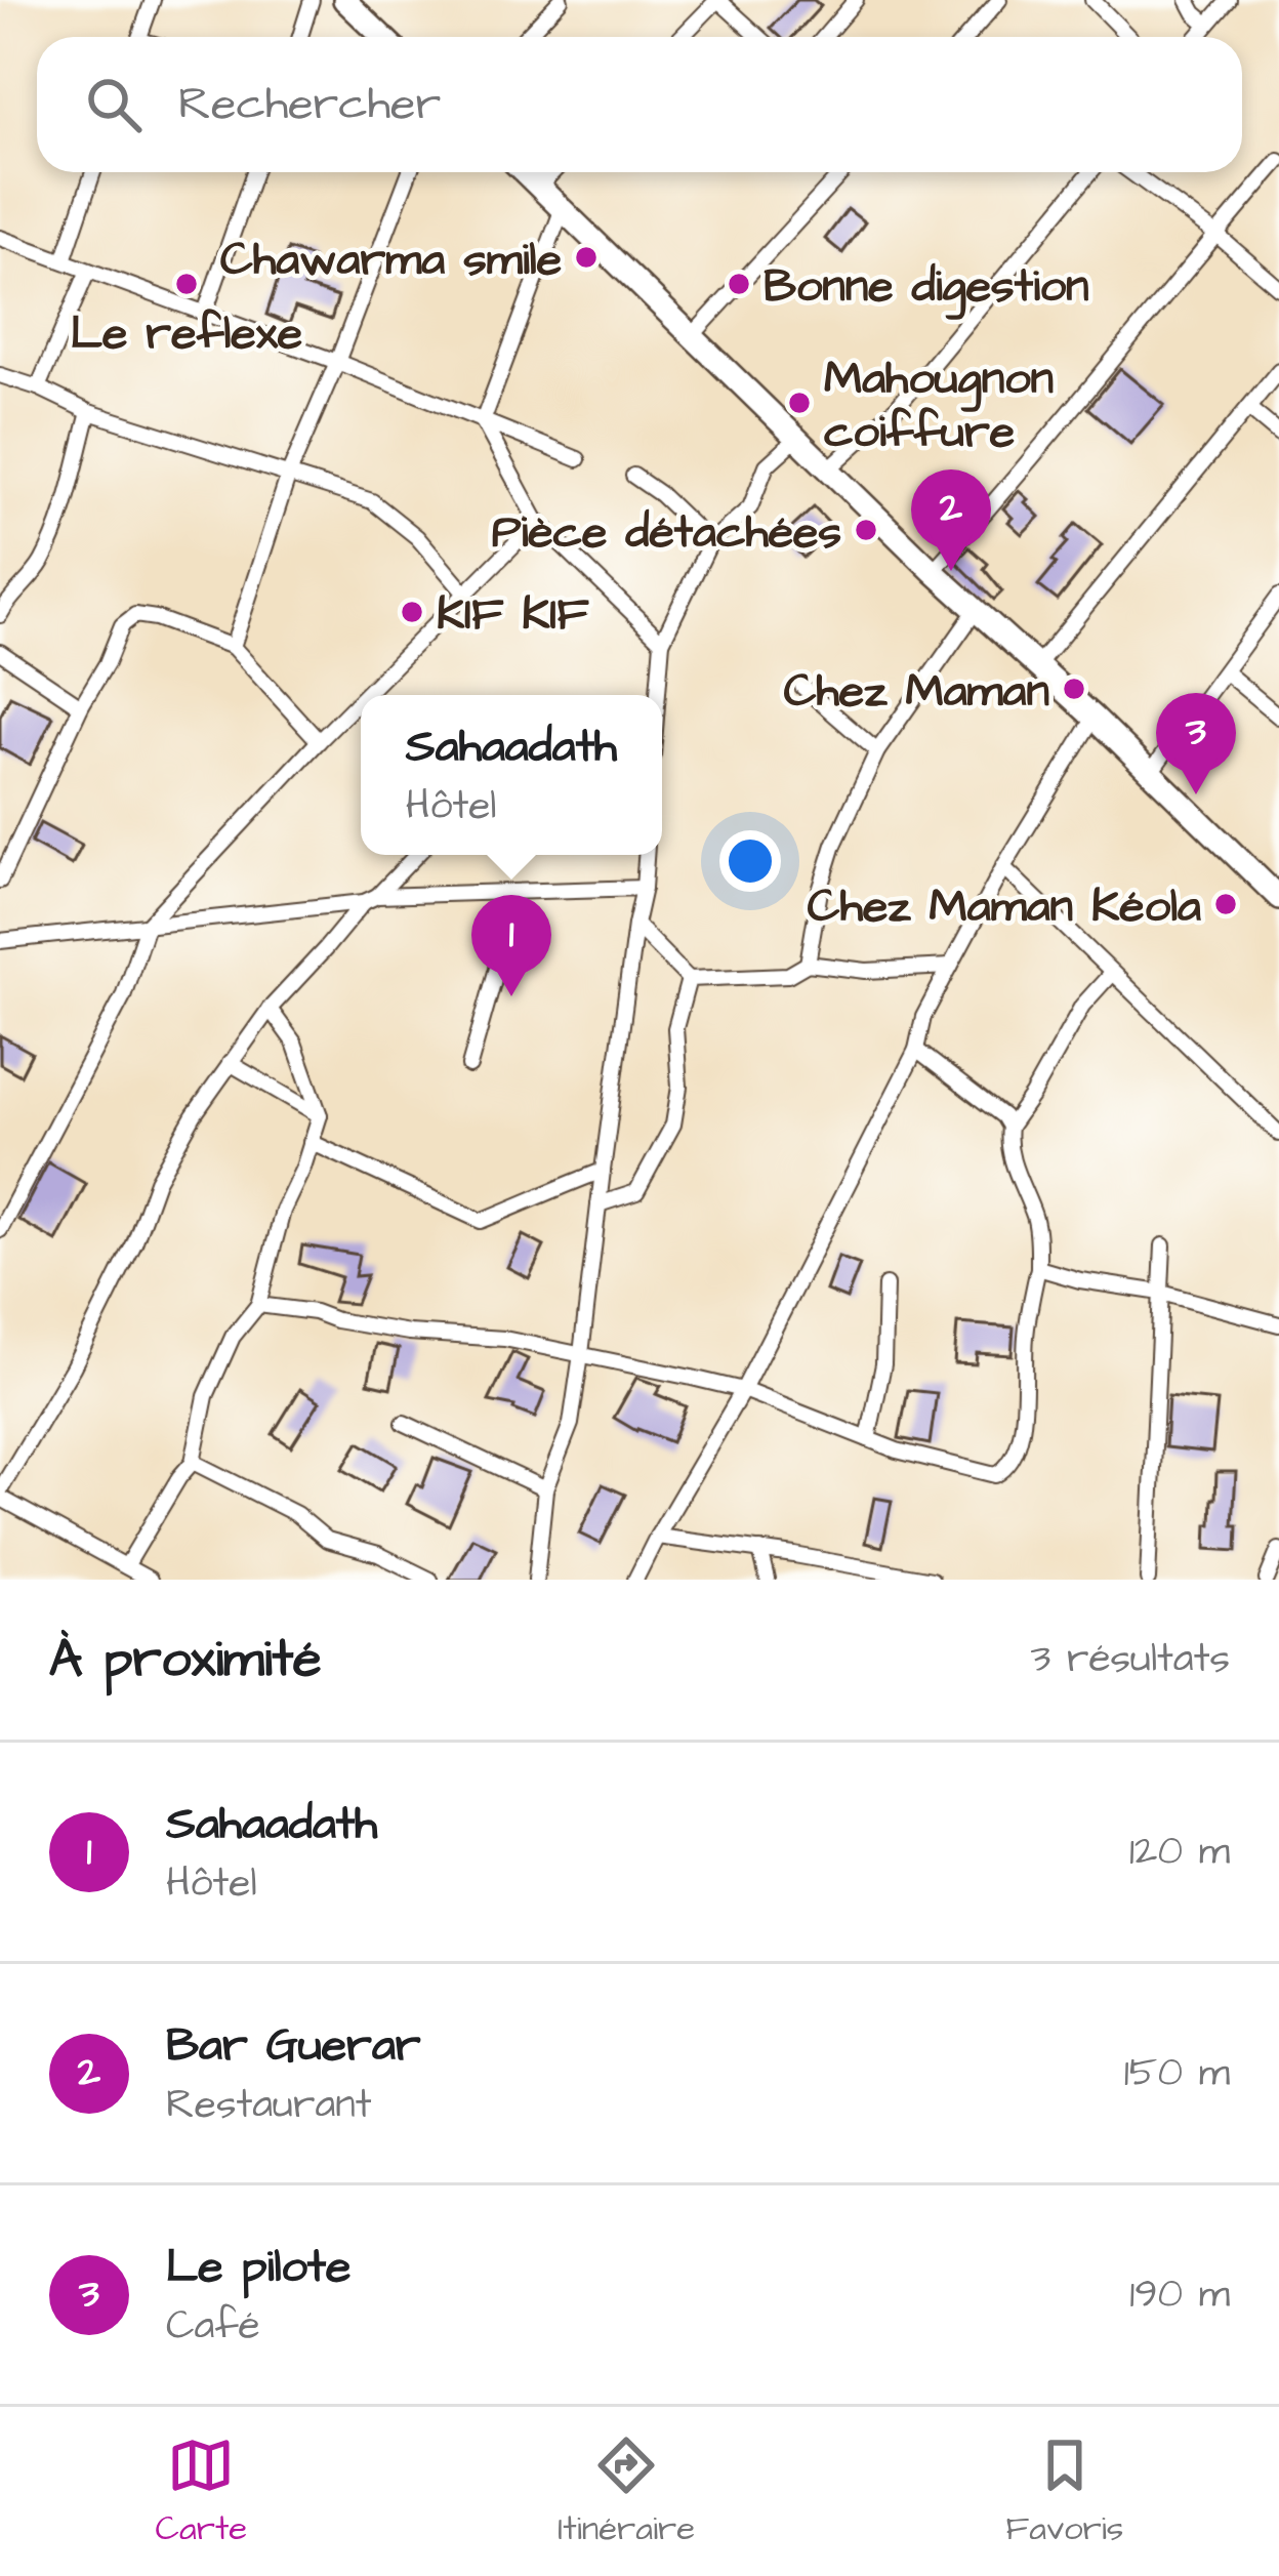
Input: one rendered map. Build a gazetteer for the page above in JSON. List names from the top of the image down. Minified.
{"places":["Chawarma smile","Le reflexe","Bonne digestion","Mahougnon coiffure","Pièce détachées","KIF KIF","Chez Maman","Chez Maman Kéola"],"page":{"search":"Rechercher","pins":["2","3","1"],"popup":["Sahaadath","Hôtel"],"heading":["À proximité","3 résultats"],"list":[{"mark":"1","name":"Sahaadath","note":"Hôtel","value":"120 m"},{"mark":"2","name":"Bar Guerar","note":"Restaurant","value":"150 m"},{"mark":"3","name":"Le pilote","note":"Café","value":"190 m"}],"nav":["Carte","Itinéraire","Favoris"]}}
